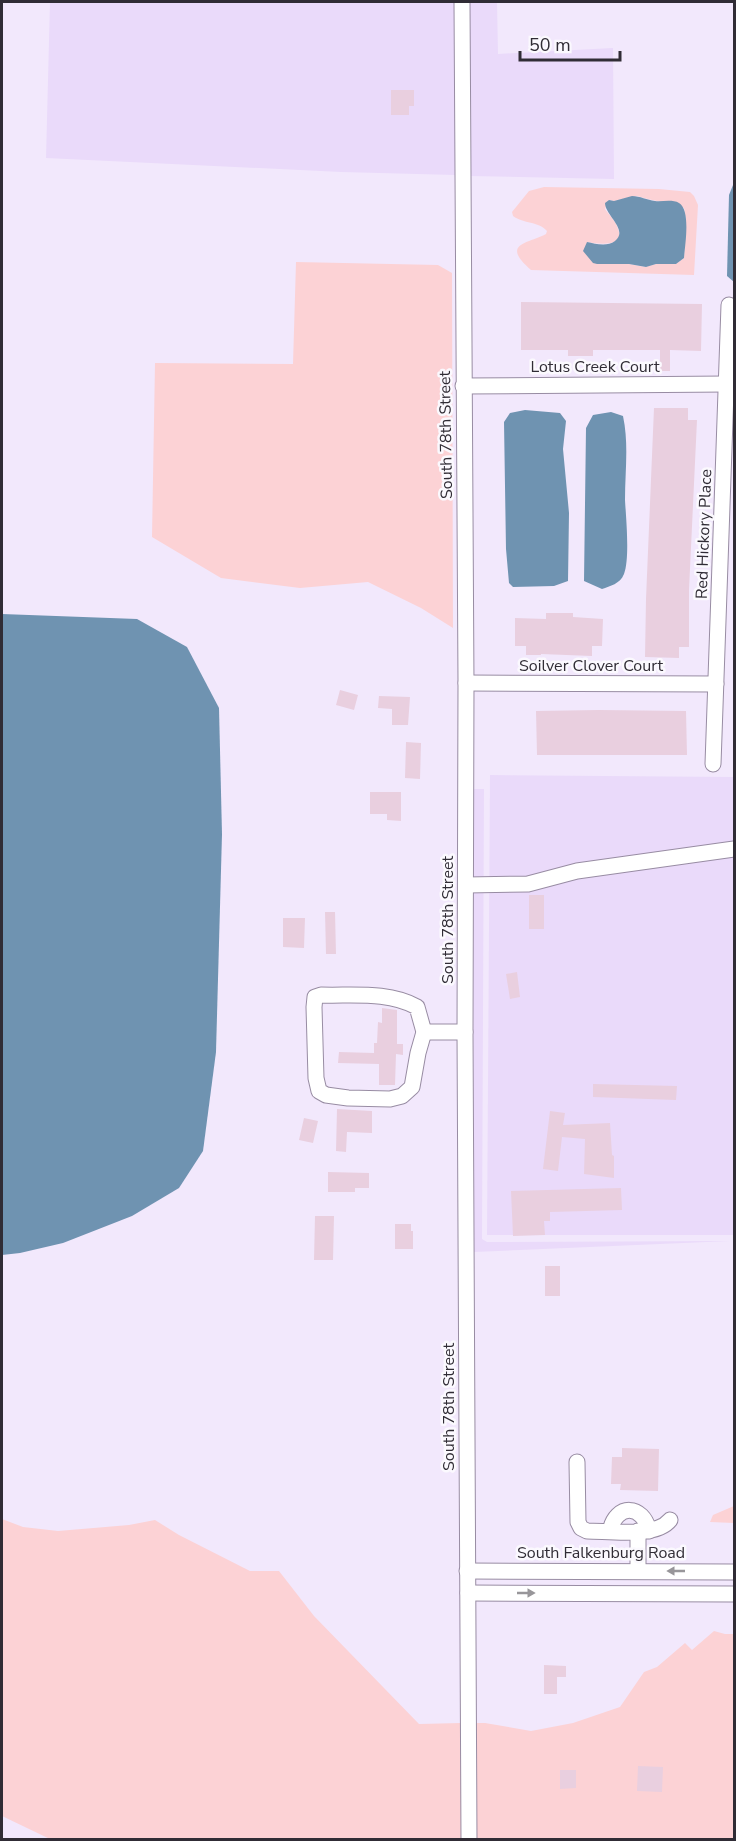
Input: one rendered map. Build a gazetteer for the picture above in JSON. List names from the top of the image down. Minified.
{"streets":{"street":["Lotus Creek Court","South 78th Street","Red Hickory Place","Soilver Clover Court","South Falkenburg Road"]},"crossings":[["Lotus Creek Court","South 78th Street"],["Lotus Creek Court","Red Hickory Place"],["South 78th Street","Soilver Clover Court"],["South 78th Street","South Falkenburg Road"],["Red Hickory Place","Soilver Clover Court"]],"scale_bar":"50 m"}
